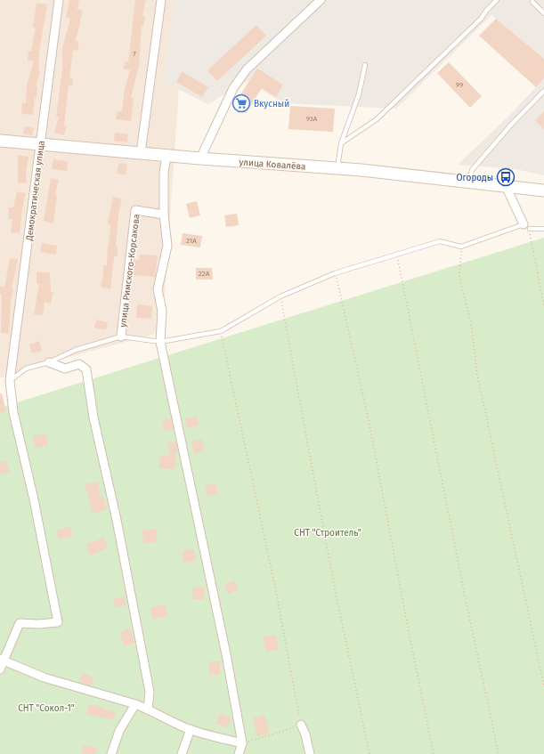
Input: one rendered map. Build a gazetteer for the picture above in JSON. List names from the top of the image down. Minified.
{"streets":{"street":["улица Ковалёва","Демократическая улица","улица Римского-Корсакова"]},"crossings":[["улица Ковалёва","Демократическая улица"]],"parks":["СНТ \"Строитель\"","СНТ \"Сокол-1\""],"places":{"supermarket":["Вкусный"],"bus stop":["Огороды"]},"house_numbers":["7","99","93А","21А","22А"]}
